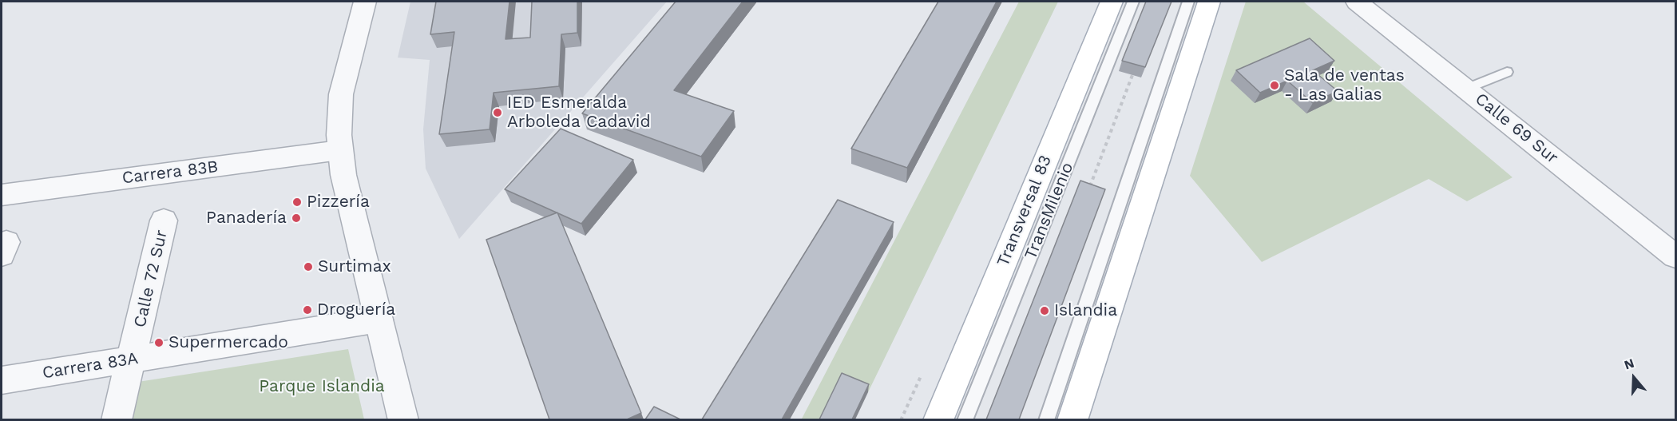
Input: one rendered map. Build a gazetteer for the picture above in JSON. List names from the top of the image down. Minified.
{"streets":{"main road":["Transversal 83"],"street":["Calle 69 Sur","Carrera 83B","Calle 72 Sur","Carrera 83A"],"lane":["TransMilenio"]},"crossings":[["Calle 72 Sur","Carrera 83A"]],"parks":["Parque Islandia"],"places":["Sala de ventas - Las Galias","IED Esmeralda Arboleda Cadavid","Pizzería","Panadería","Surtimax","Droguería","Islandia","Supermercado"],"north":"top"}
